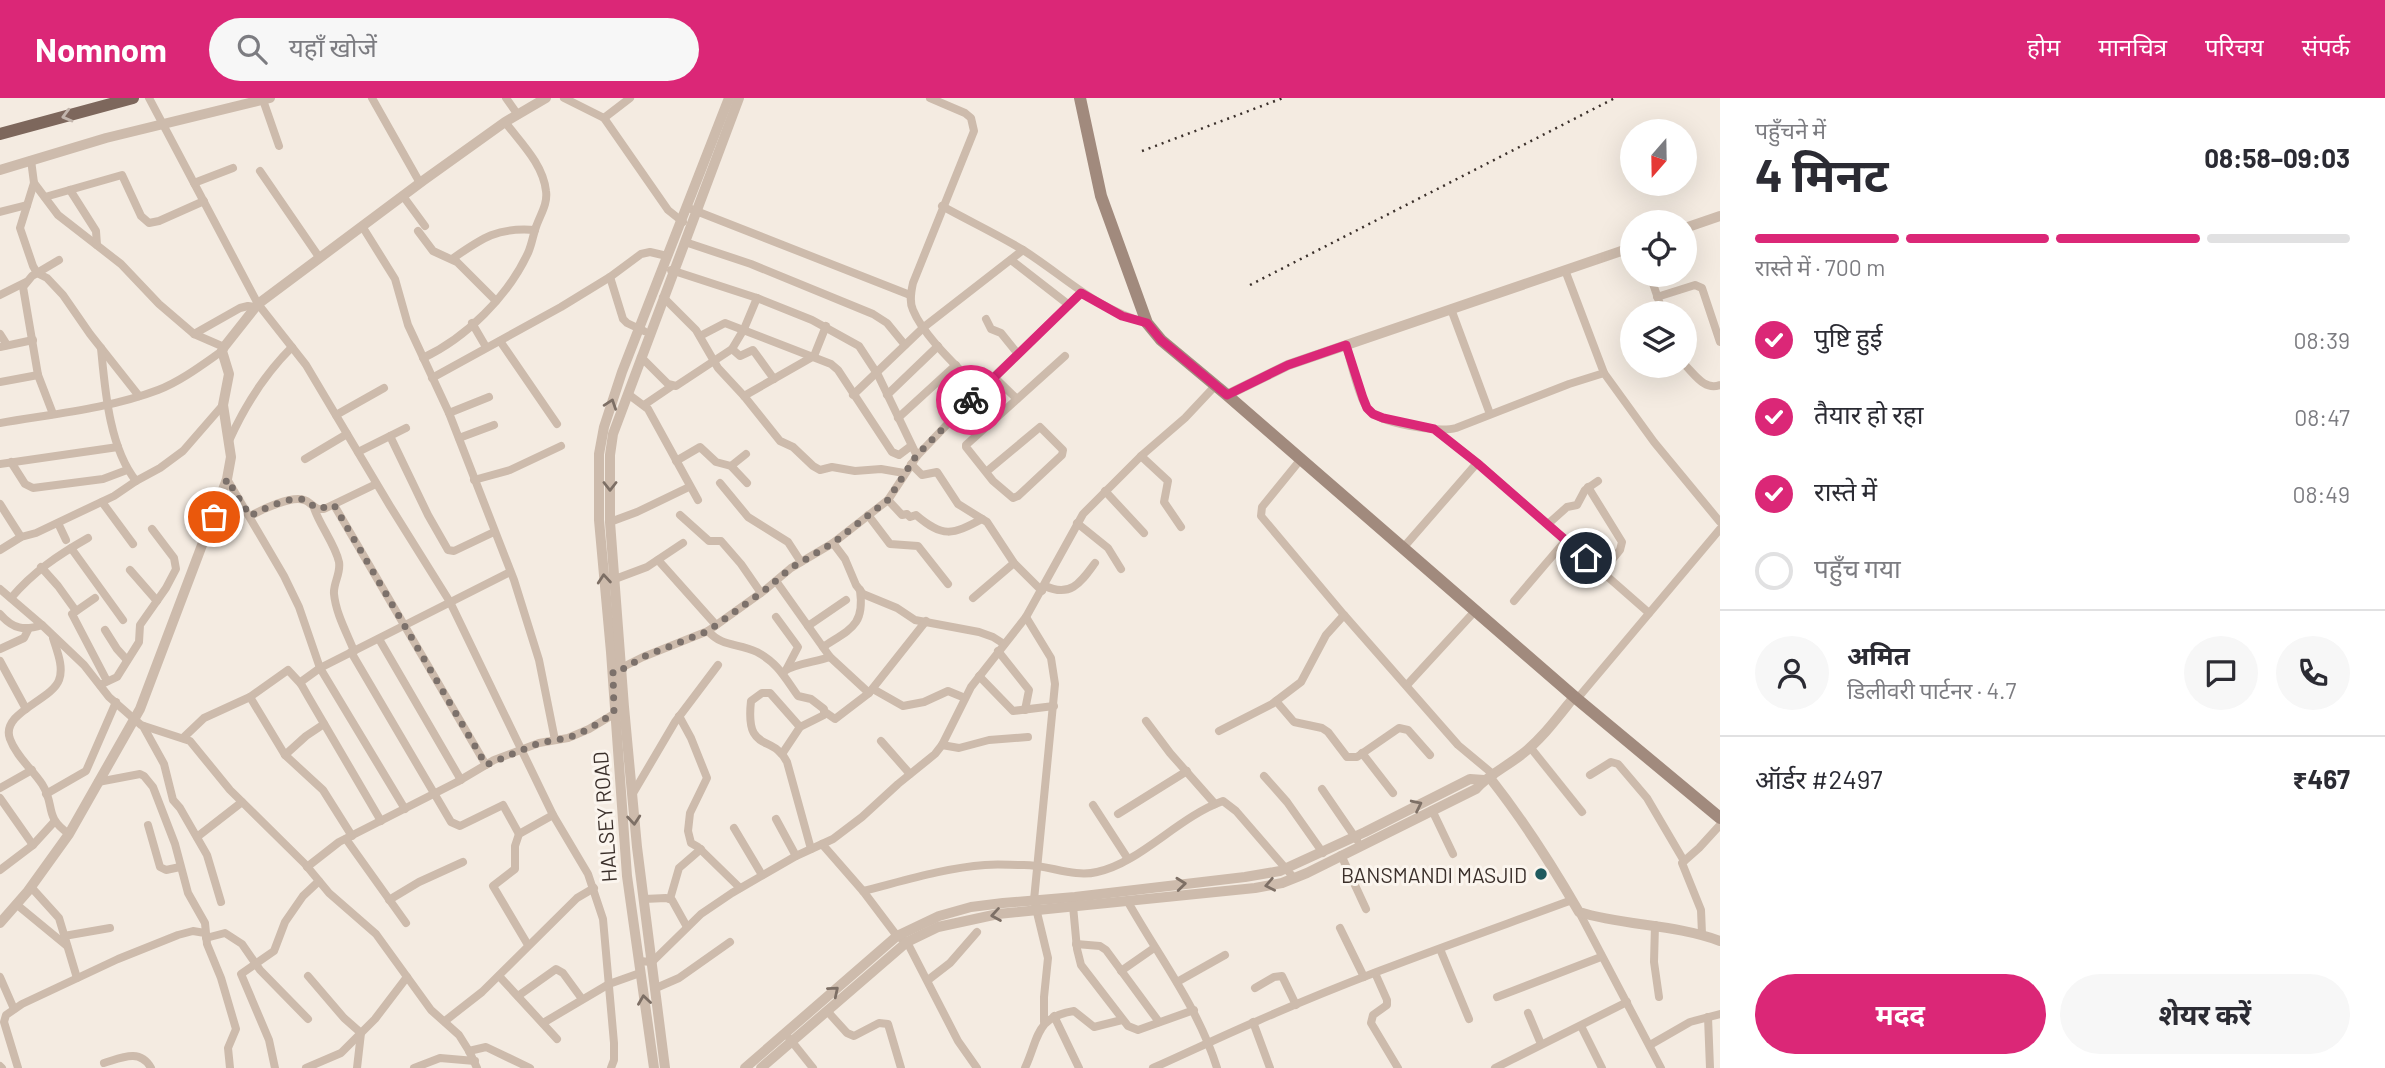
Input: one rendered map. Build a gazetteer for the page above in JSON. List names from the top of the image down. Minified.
{"streets":{"street":["HALSEY ROAD"]},"places":["BANSMANDI MASJID"],"north":"bottom","page":{"header":"Nomnom","search":"यहाँ खोजें","nav":["होम","मानचित्र","परिचय","संपर्क"],"heading":["4 मिनट","पहुँचने में","08:58–09:03"],"panel":["अमित","डिलीवरी पार्टनर · 4.7","ऑर्डर #2497","₹467"],"bar":"रास्ते में · 700 m","list":[["पुष्टि हुई","08:39"],["तैयार हो रहा","08:47"],["रास्ते में","08:49"],"पहुँच गया"],"buttons":["मदद","शेयर करें"]}}
